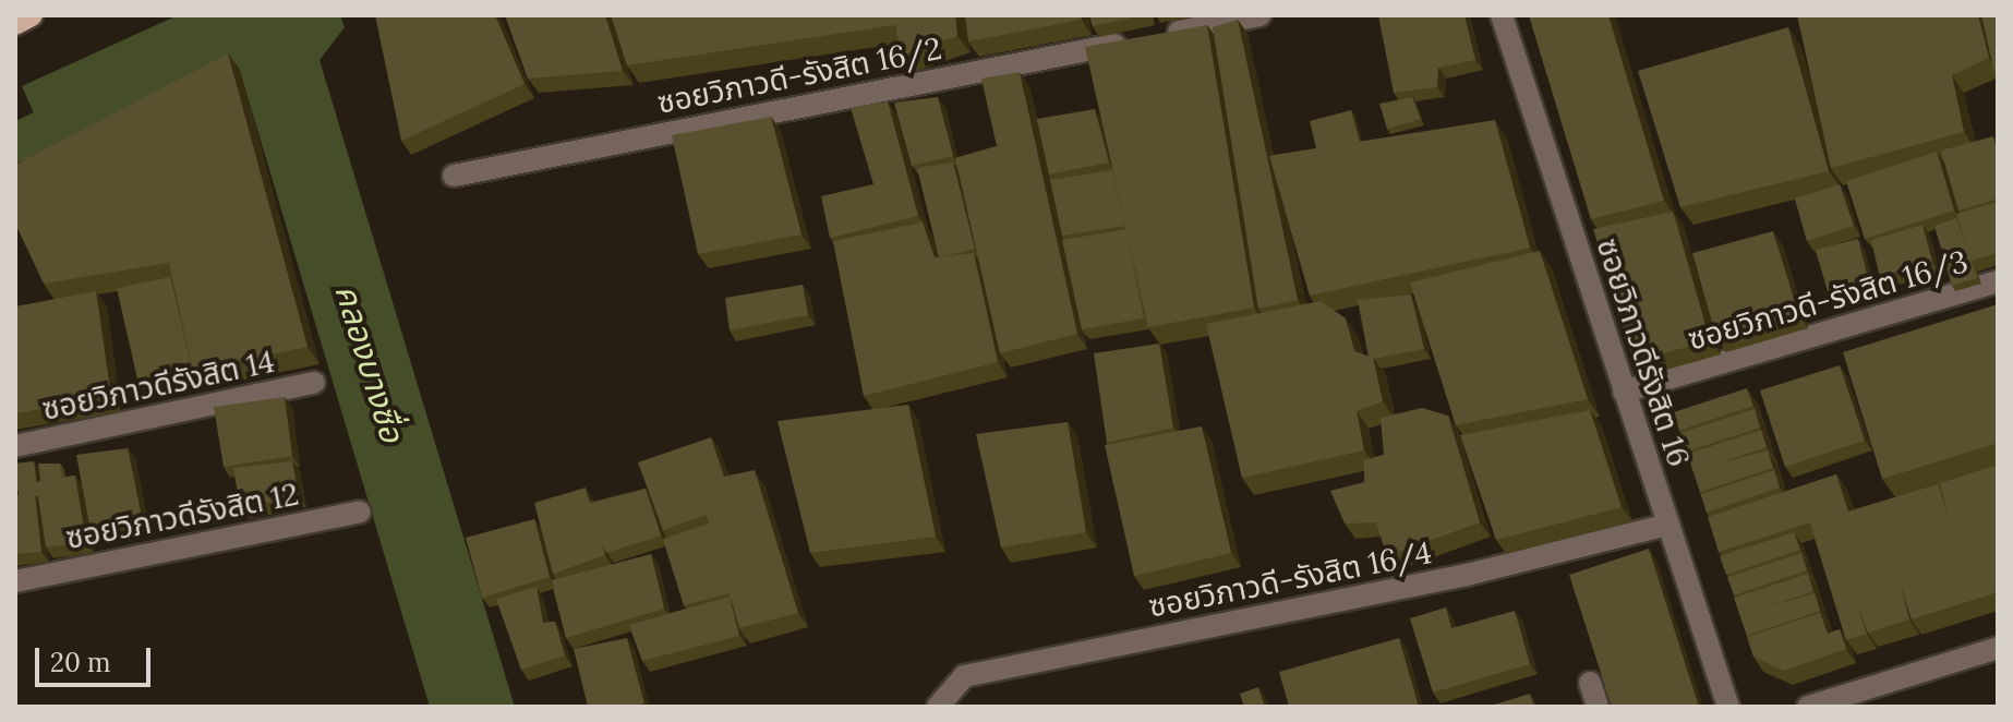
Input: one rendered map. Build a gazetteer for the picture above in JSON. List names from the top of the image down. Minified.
{"streets":{"street":["ซอยวิภาวดี-รังสิต 16/2","ซอยวิภาวดี-รังสิต 16/3","ซอยวิภาวดีรังสิต 16","ซอยวิภาวดีรังสิต 14","ซอยวิภาวดีรังสิต 12","ซอยวิภาวดี-รังสิต 16/4"]},"crossings":[["ซอยวิภาวดี-รังสิต 16/3","ซอยวิภาวดีรังสิต 16"],["ซอยวิภาวดีรังสิต 16","ซอยวิภาวดี-รังสิต 16/4"]],"water":["คลองบางซื่อ"],"scale_bar":"20 m"}
